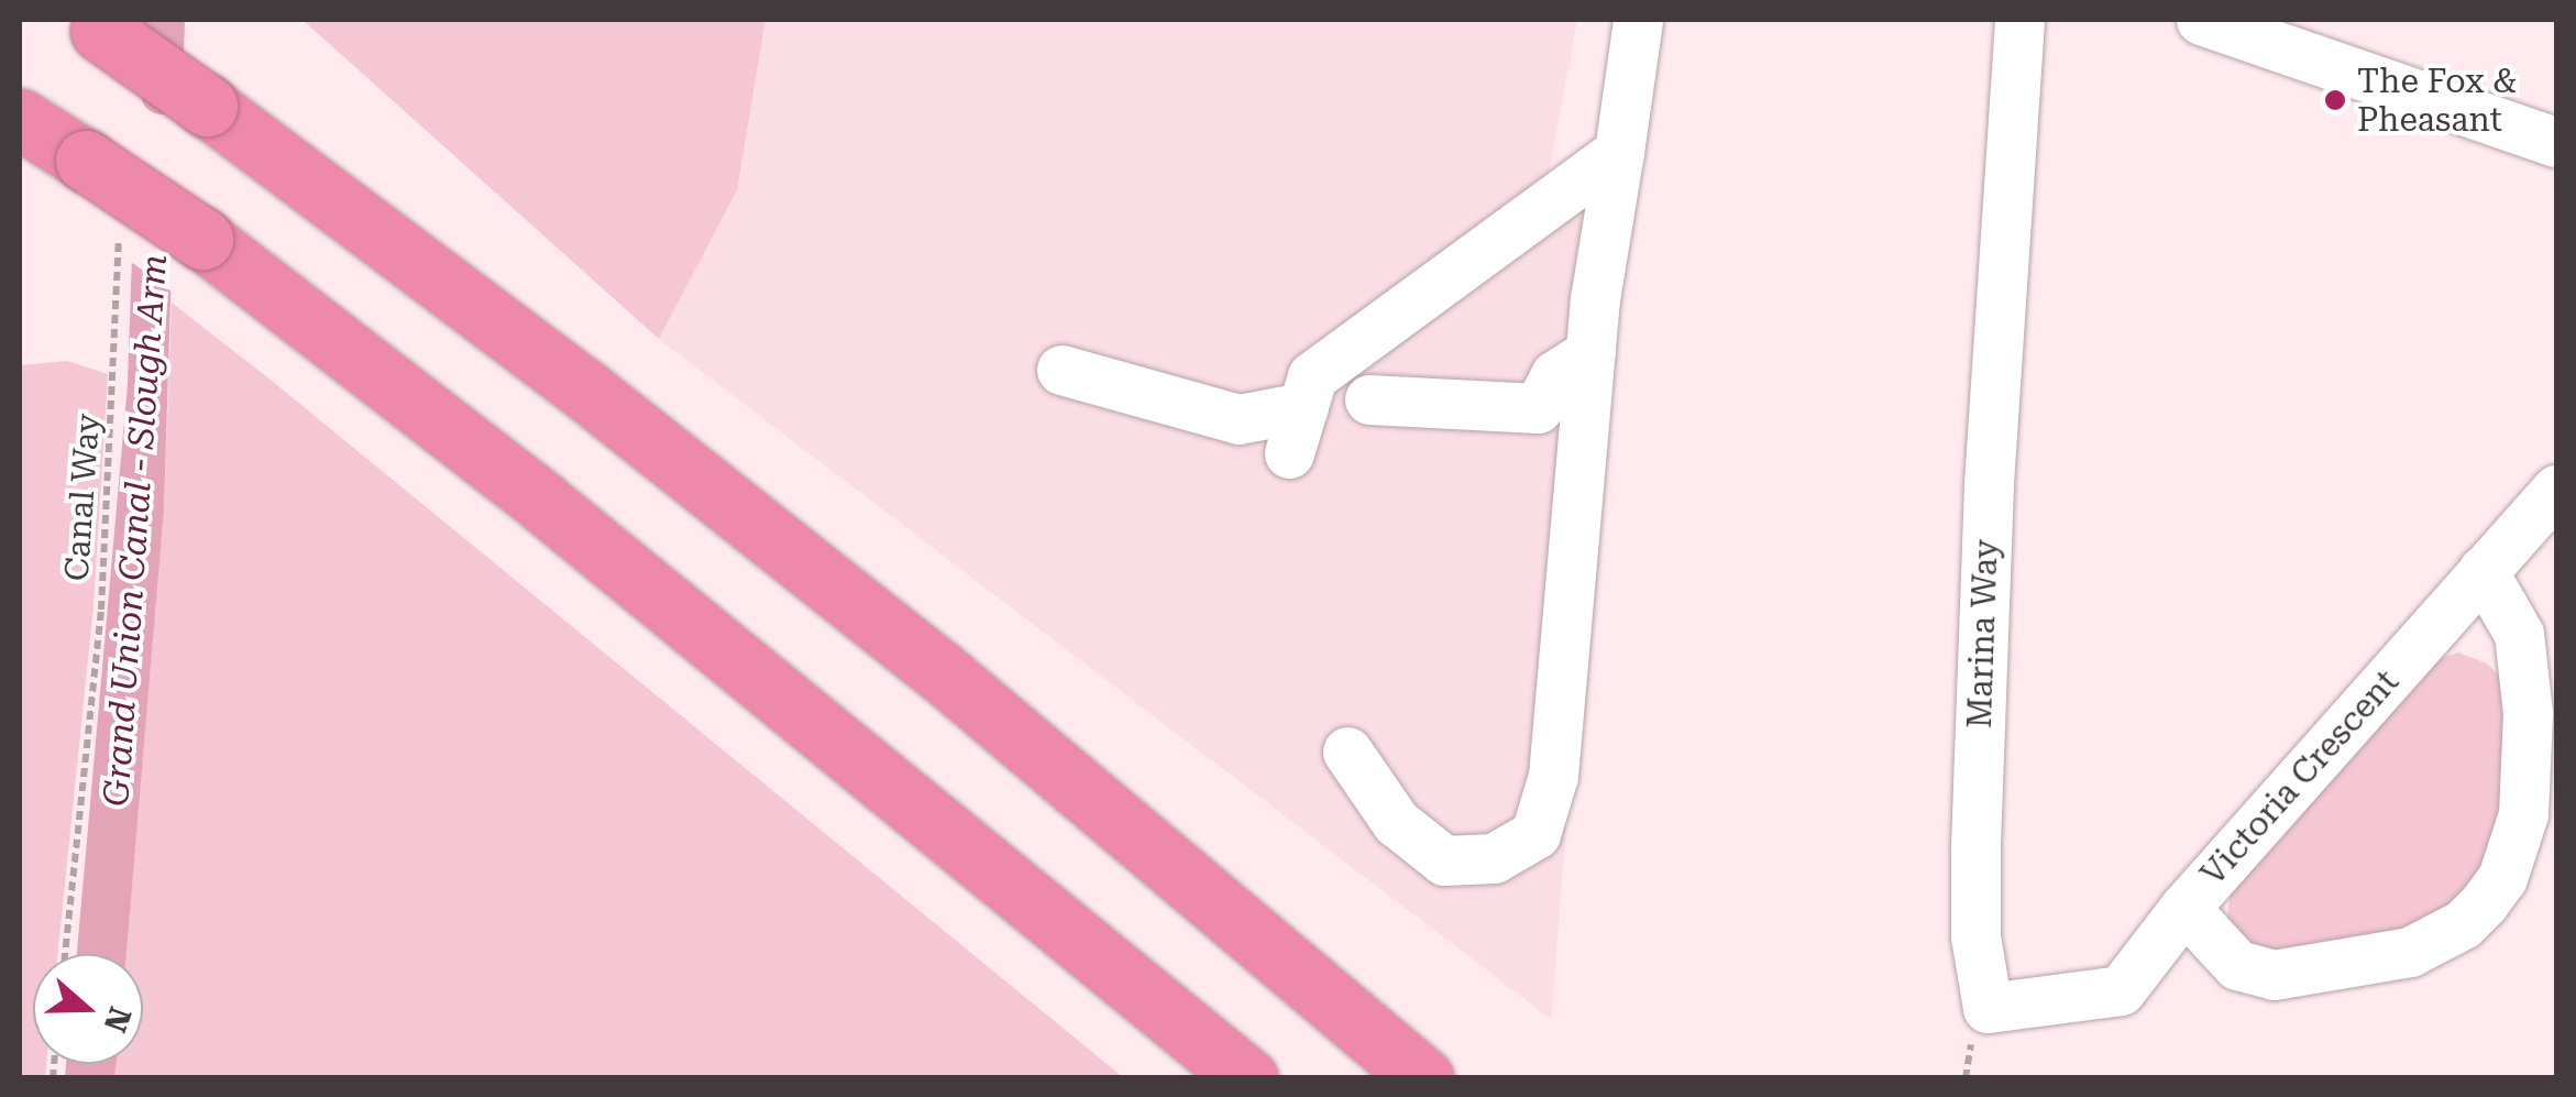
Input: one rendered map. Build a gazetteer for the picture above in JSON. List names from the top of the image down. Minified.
{"streets":{"street":["Marina Way","Victoria Crescent"],"path":["Canal Way"]},"crossings":[["Marina Way","Victoria Crescent"]],"water":["Grand Union Canal - Slough Arm"],"places":["The Fox & Pheasant"],"north":"right"}
